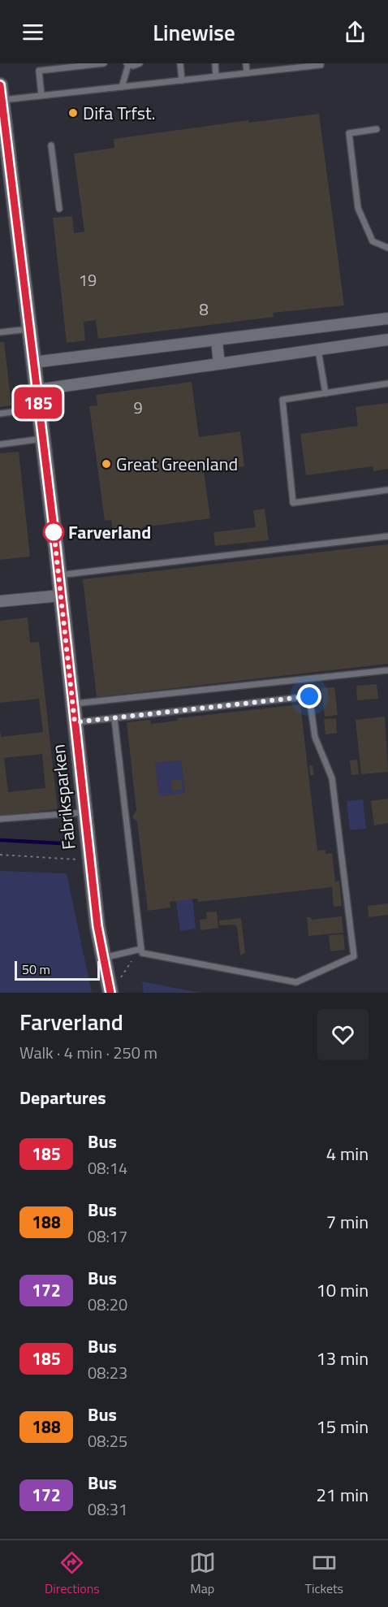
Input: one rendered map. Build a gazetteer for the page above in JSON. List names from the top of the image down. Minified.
{"streets":{"street":["Fabriksparken"]},"places":["Difa Trfst.","Great Greenland","Farverland"],"lines":["bus line 185"],"house_numbers":["19","8","9"],"scale_bar":"50 m","page":{"header":"Linewise","on_map":"185","scale":"50 m","heading":[["Farverland","Walk · 4 min · 250 m"],"Departures"],"list":[{"mark":"185","name":"Bus","note":"08:14","value":"4 min"},{"mark":"188","name":"Bus","note":"08:17","value":"7 min"},{"mark":"172","name":"Bus","note":"08:20","value":"10 min"},{"mark":"185","name":"Bus","note":"08:23","value":"13 min"},{"mark":"188","name":"Bus","note":"08:25","value":"15 min"},{"mark":"172","name":"Bus","note":"08:31","value":"21 min"}],"tabs":["Directions","Map","Tickets"]}}
